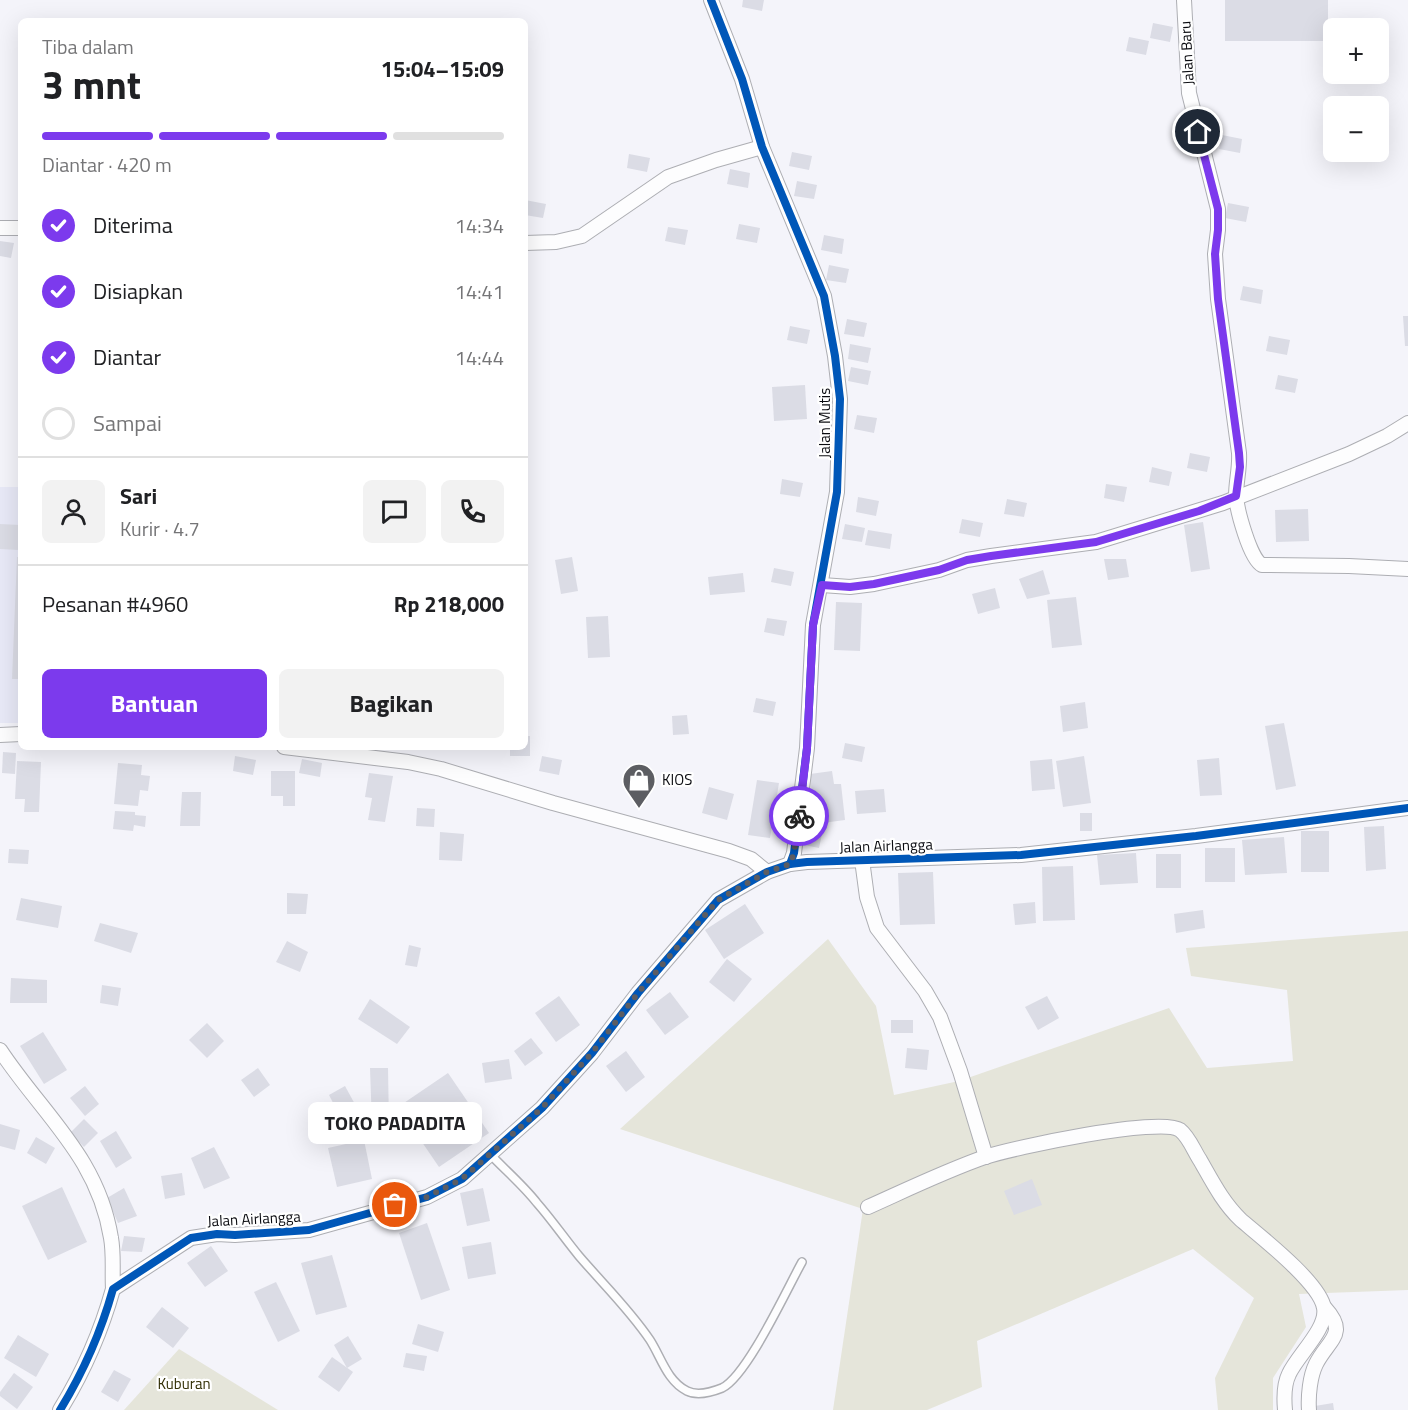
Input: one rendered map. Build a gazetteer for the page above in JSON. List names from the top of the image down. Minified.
{"streets":{"street":["Jalan Baru","Jalan Mutis","Jalan Airlangga"]},"crossings":[["Jalan Mutis","Jalan Airlangga"]],"parks":["Kuburan"],"places":{"shop":["KIOS"],"other":["TOKO PADADITA"]},"page":{"map_buttons":["+","−"],"heading":["3 mnt","Tiba dalam","15:04–15:09"],"panel":["Sari","Kurir · 4.7","Pesanan #4960","Rp 218,000"],"bar":"Diantar · 420 m","list":[["Diterima","14:34"],["Disiapkan","14:41"],["Diantar","14:44"],"Sampai"],"buttons":["Bantuan","Bagikan"],"bubble":"TOKO PADADITA"}}
